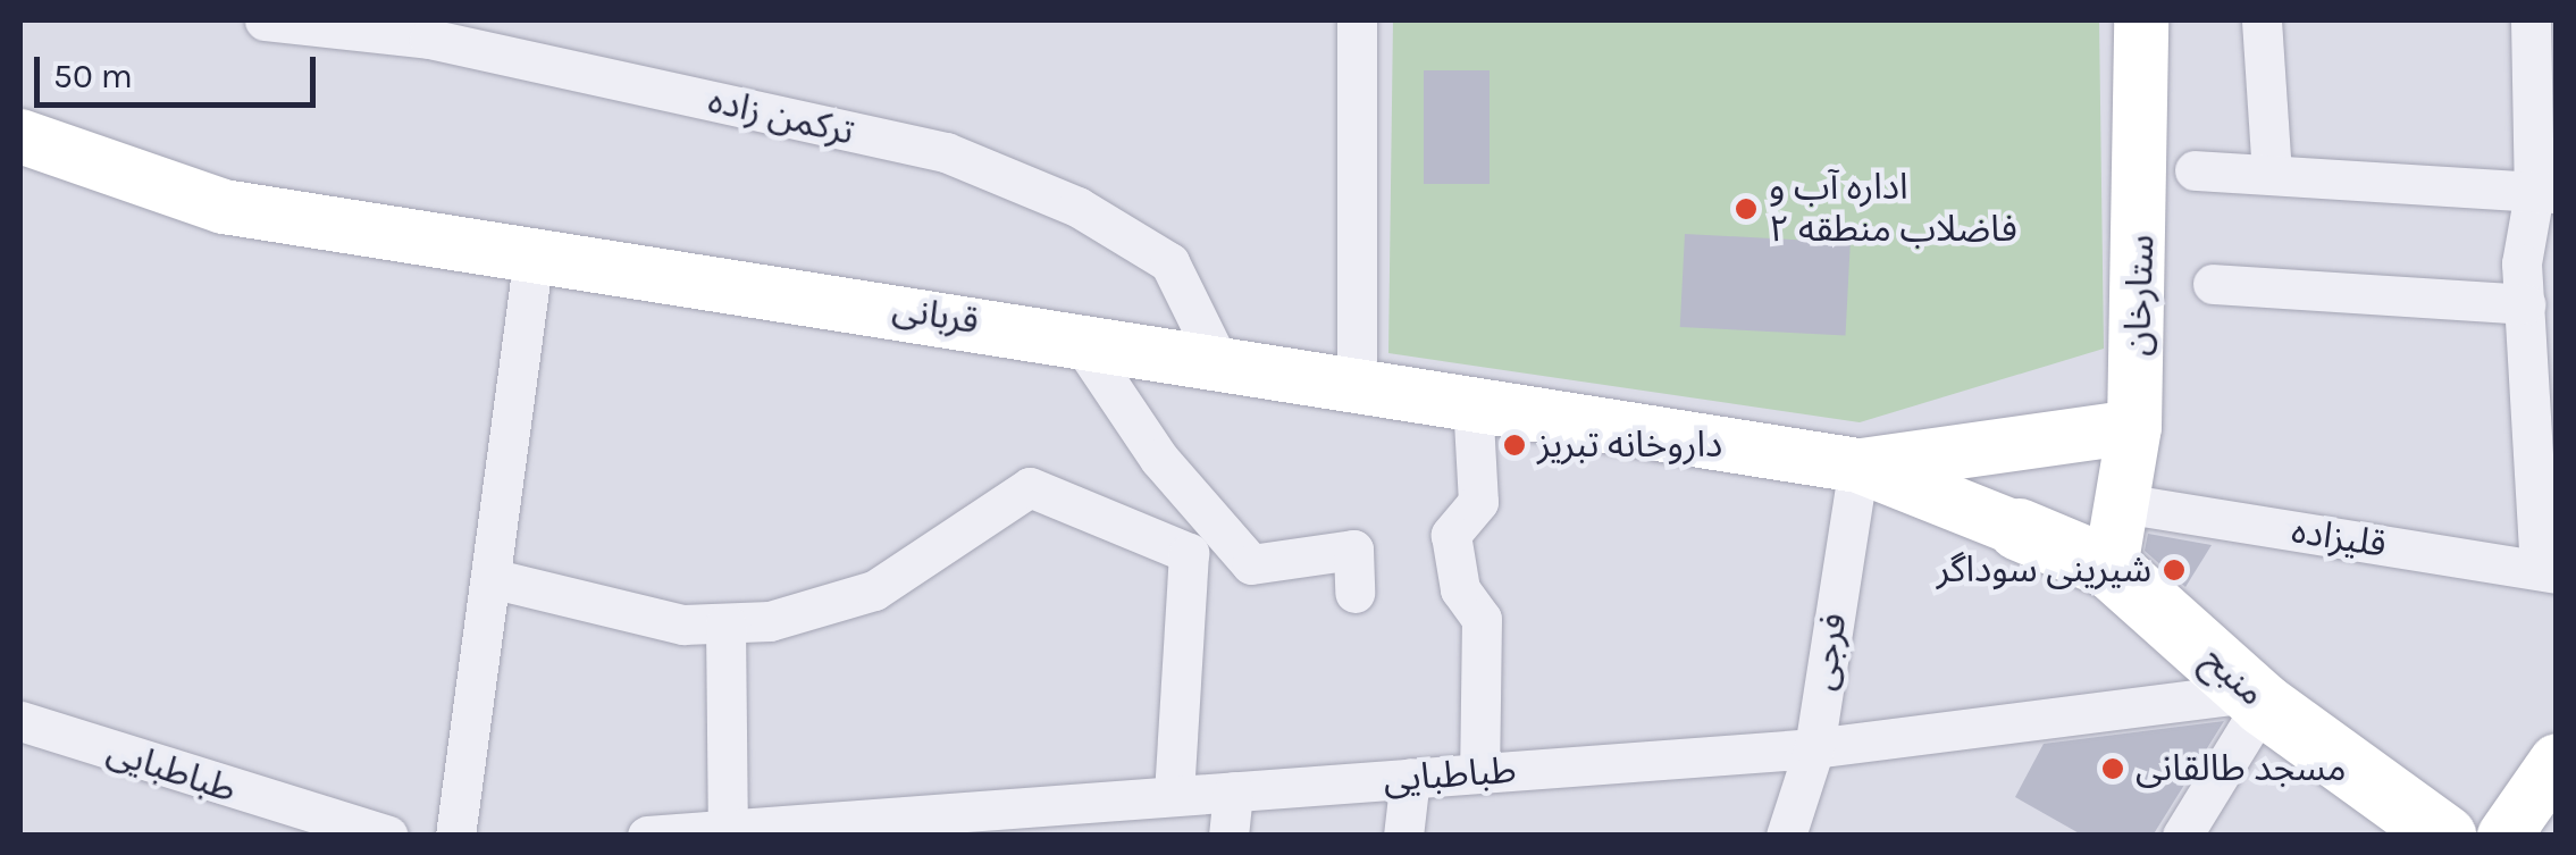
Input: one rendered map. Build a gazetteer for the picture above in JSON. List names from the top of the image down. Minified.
{"streets":{"main road":["ستارخان","قربانی","منبح"],"street":["ترکمن زاده","قلیزاده","فرجی","طباطبایی"]},"crossings":[["ترکمن زاده","قربانی"],["ستارخان","قلیزاده"],["ستارخان","منبح"],["قربانی","فرجی"],["فرجی","طباطبایی"],["منبح","طباطبایی"]],"places":["اداره آب و فاضلاب منطقه ۲","داروخانه تبریز","شیرینی سوداگر","مسجد طالقانی"],"scale_bar":"50 m"}
